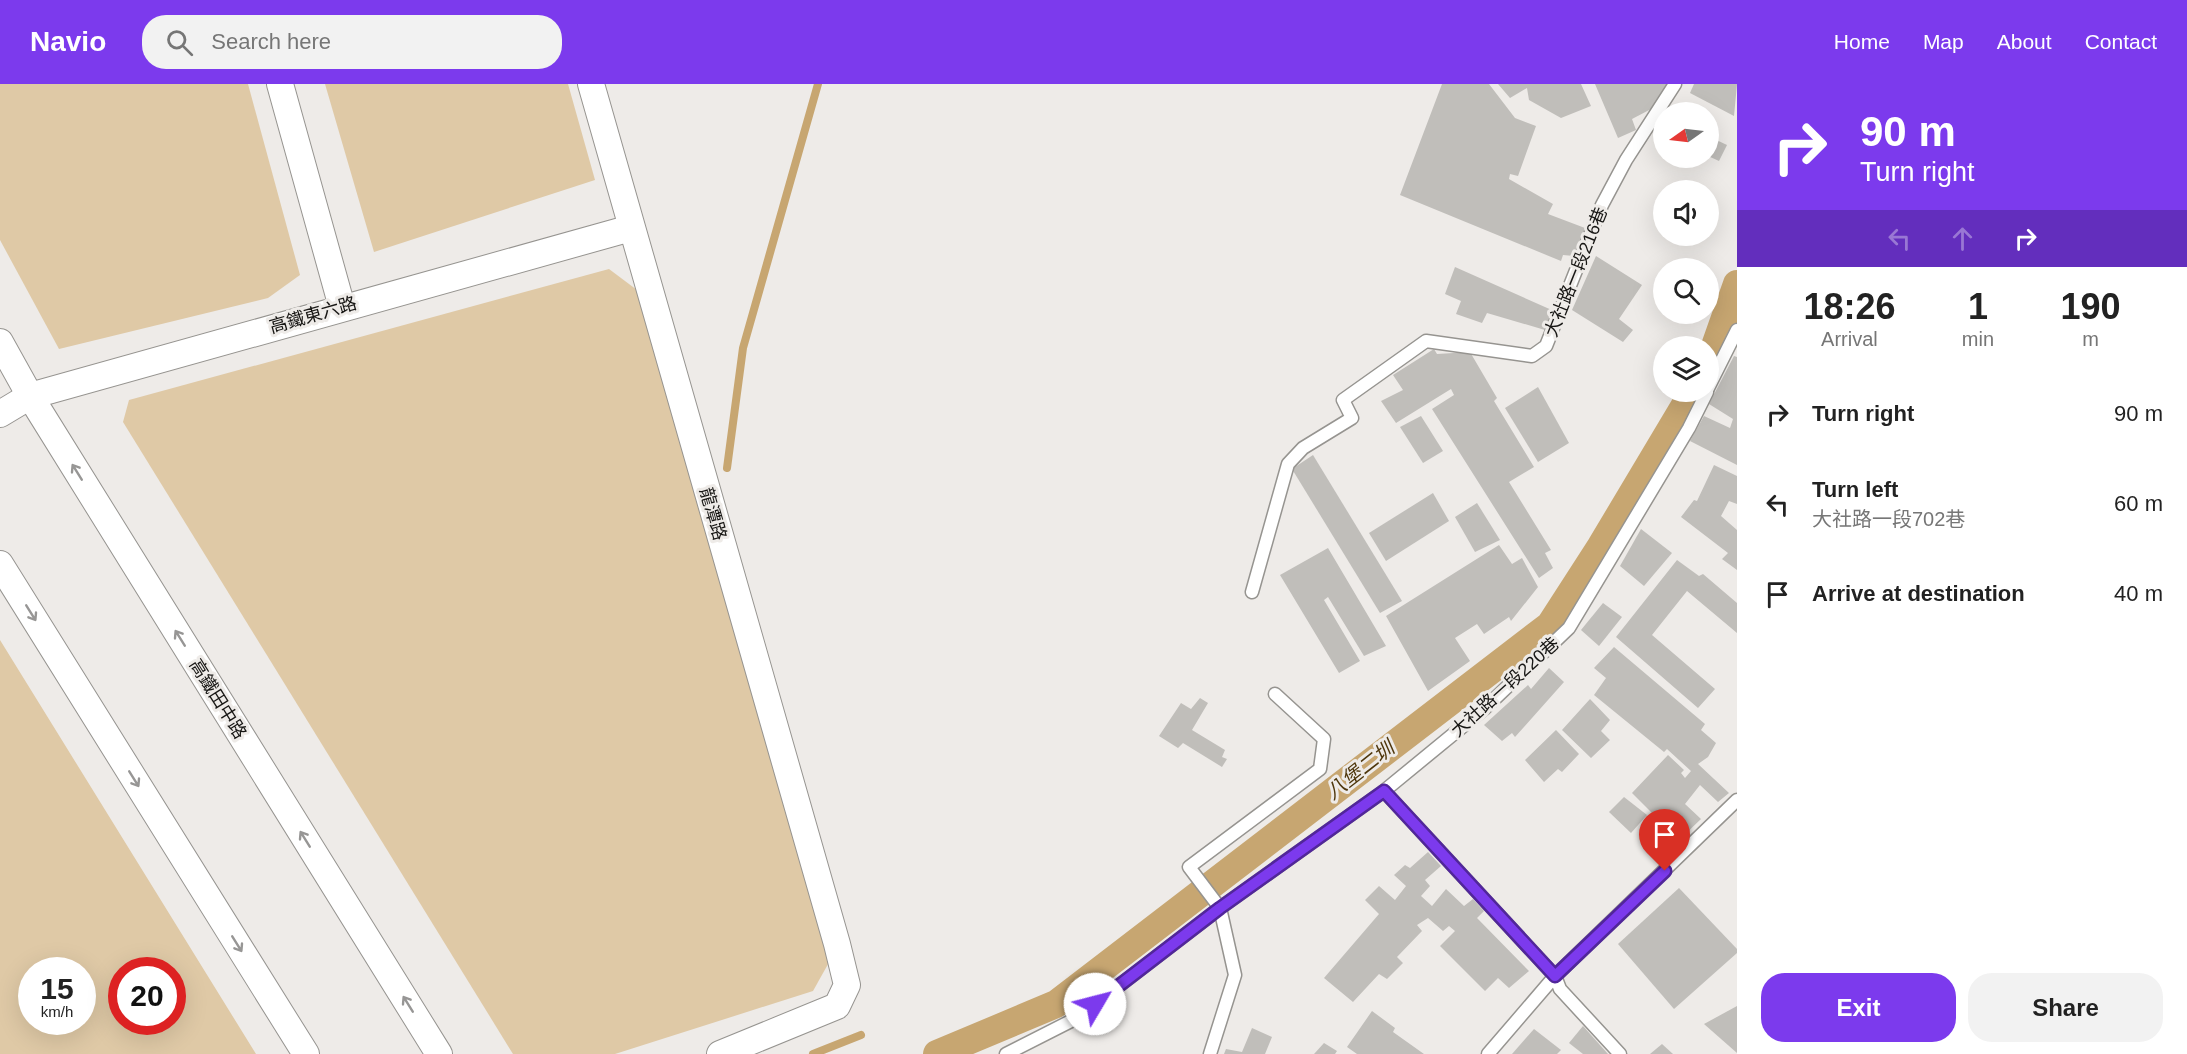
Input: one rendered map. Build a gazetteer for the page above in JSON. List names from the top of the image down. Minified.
{"streets":{"street":["高鐵東六路","龍潭路","高鐵田中路"],"lane":["大社路一段216巷","大社路一段220巷"]},"crossings":[["高鐵東六路","龍潭路"],["高鐵東六路","高鐵田中路"]],"water":["八堡二圳"],"north":"left","page":{"header":"Navio","search":"Search here","nav":["Home","Map","About","Contact"],"turn":["90 m","Turn right"],"eta":["18:26","Arrival","1","min","190","m"],"list":[{"name":"Turn right","value":"90 m"},{"name":"Turn left","note":"大社路一段702巷","value":"60 m"},{"name":"Arrive at destination","value":"40 m"}],"speed":"15 km/h","limit":"20","buttons":["Exit","Share"]}}
